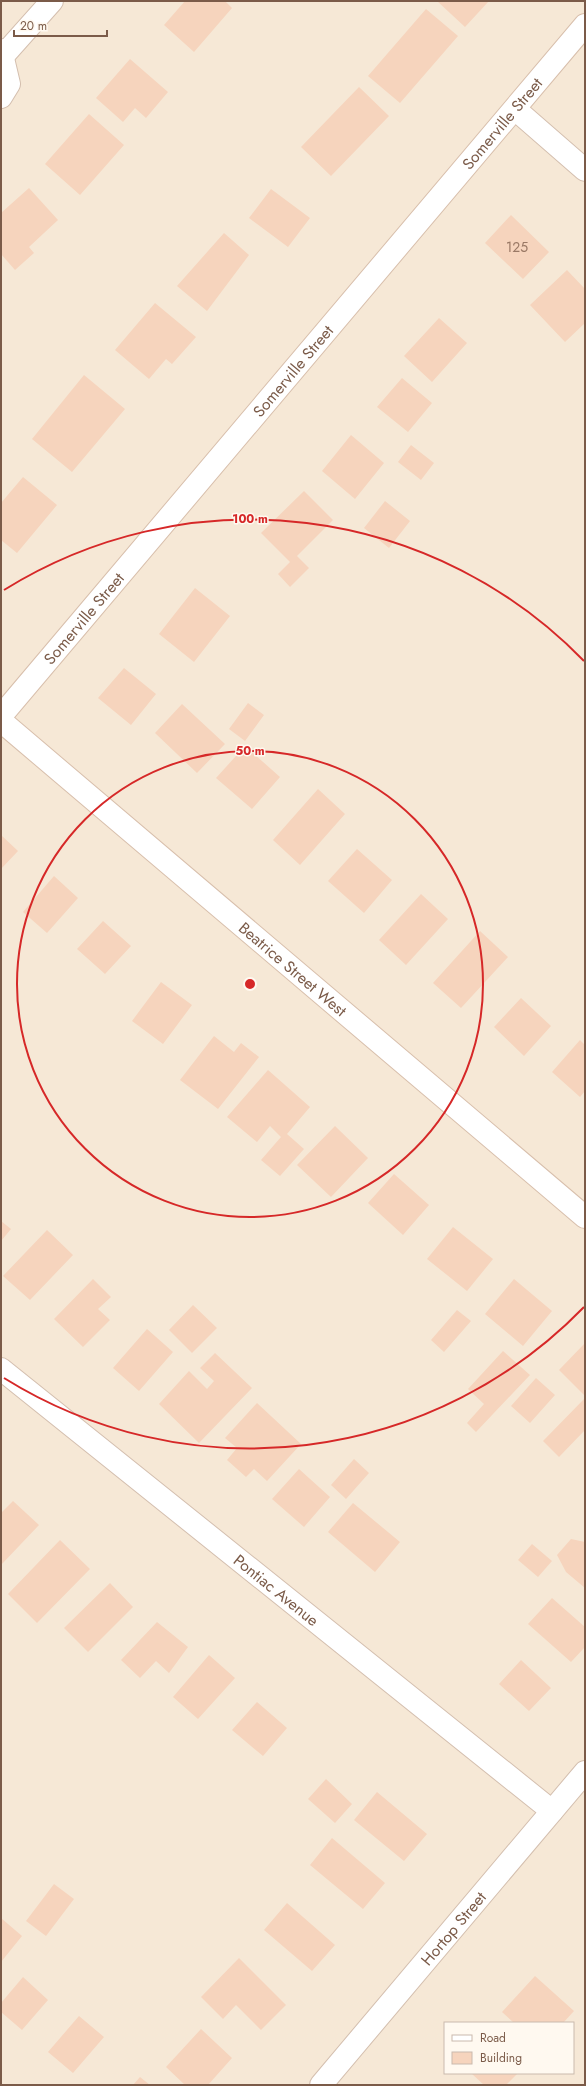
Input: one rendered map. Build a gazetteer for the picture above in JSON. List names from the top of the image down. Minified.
{"streets":{"street":["Somerville Street","Beatrice Street West","Pontiac Avenue","Hortop Street"]},"crossings":[["Pontiac Avenue","Hortop Street"]],"house_numbers":["125"],"legend":["Road","Building"],"scale_bar":"20 m","rings":["100 m","50 m"]}
